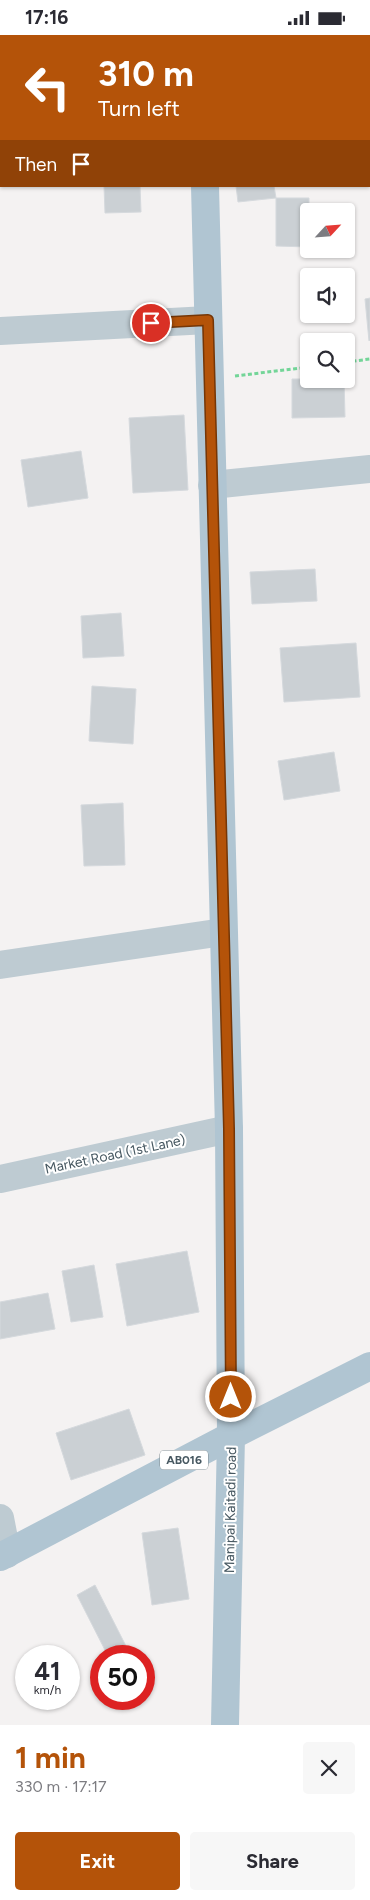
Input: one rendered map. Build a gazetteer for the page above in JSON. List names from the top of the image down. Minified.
{"streets":{"main road":["AB016","Manipai Kaitadi road"],"street":["Market Road (1st Lane)"]},"crossings":[["Market Road (1st Lane)","Manipai Kaitadi road"],["AB016","Manipai Kaitadi road"]],"north":"top right","page":{"status":"17:16","turn":["310 m","Turn left"],"then":"Then","speed":"41 km/h","limit":"50","heading":["1 min","330 m · 17:17"],"buttons":["Exit","Share"]}}
